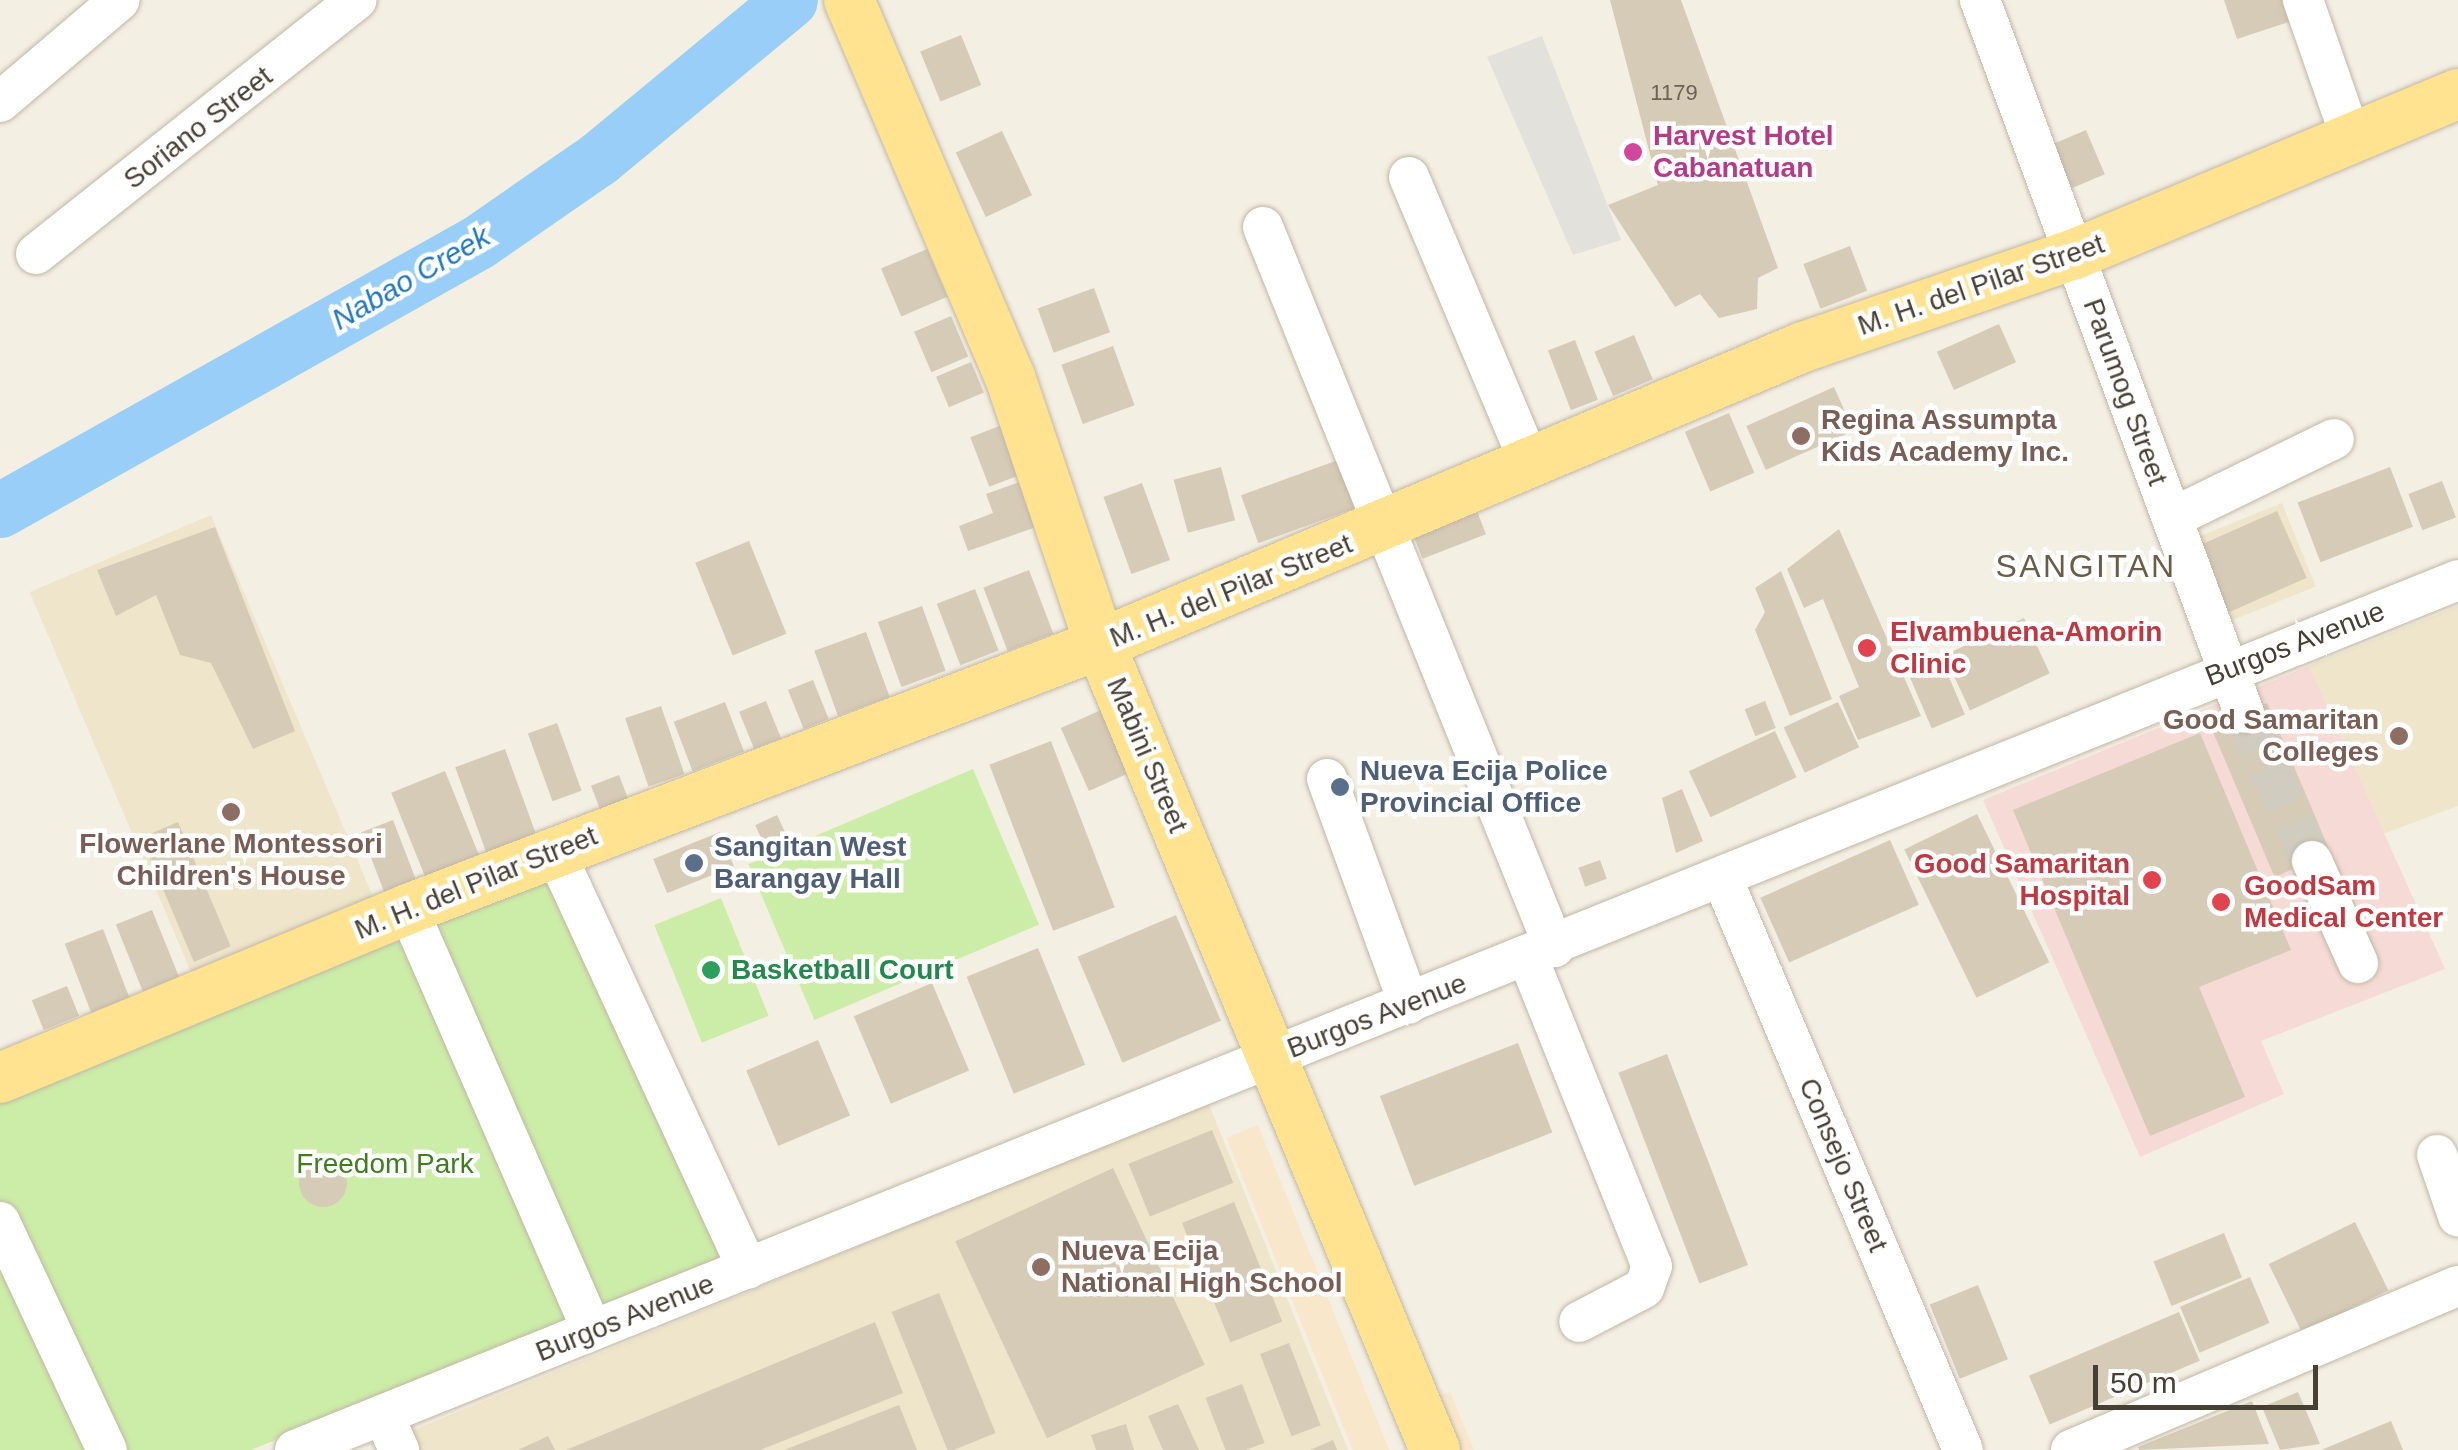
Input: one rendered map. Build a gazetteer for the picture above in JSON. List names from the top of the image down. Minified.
{"streets":{"main road":["M. H. del Pilar Street","Mabini Street"],"street":["Soriano Street","Parumog Street","Burgos Avenue","Consejo Street"]},"crossings":[["M. H. del Pilar Street","Parumog Street"],["M. H. del Pilar Street","Mabini Street"],["Parumog Street","Burgos Avenue"],["Burgos Avenue","Mabini Street"],["Burgos Avenue","Consejo Street"]],"districts":["SANGITAN"],"water":["Nabao Creek"],"parks":["Freedom Park"],"places":["Harvest Hotel Cabanatuan","Regina Assumpta Kids Academy Inc.","Elvambuena-Amorin Clinic","Good Samaritan Colleges","Nueva Ecija Police Provincial Office","Flowerlane Montessori Children's House","Sangitan West Barangay Hall","Good Samaritan Hospital","GoodSam Medical Center","Basketball Court","Nueva Ecija National High School"],"house_numbers":["1179"],"scale_bar":"50 m"}
